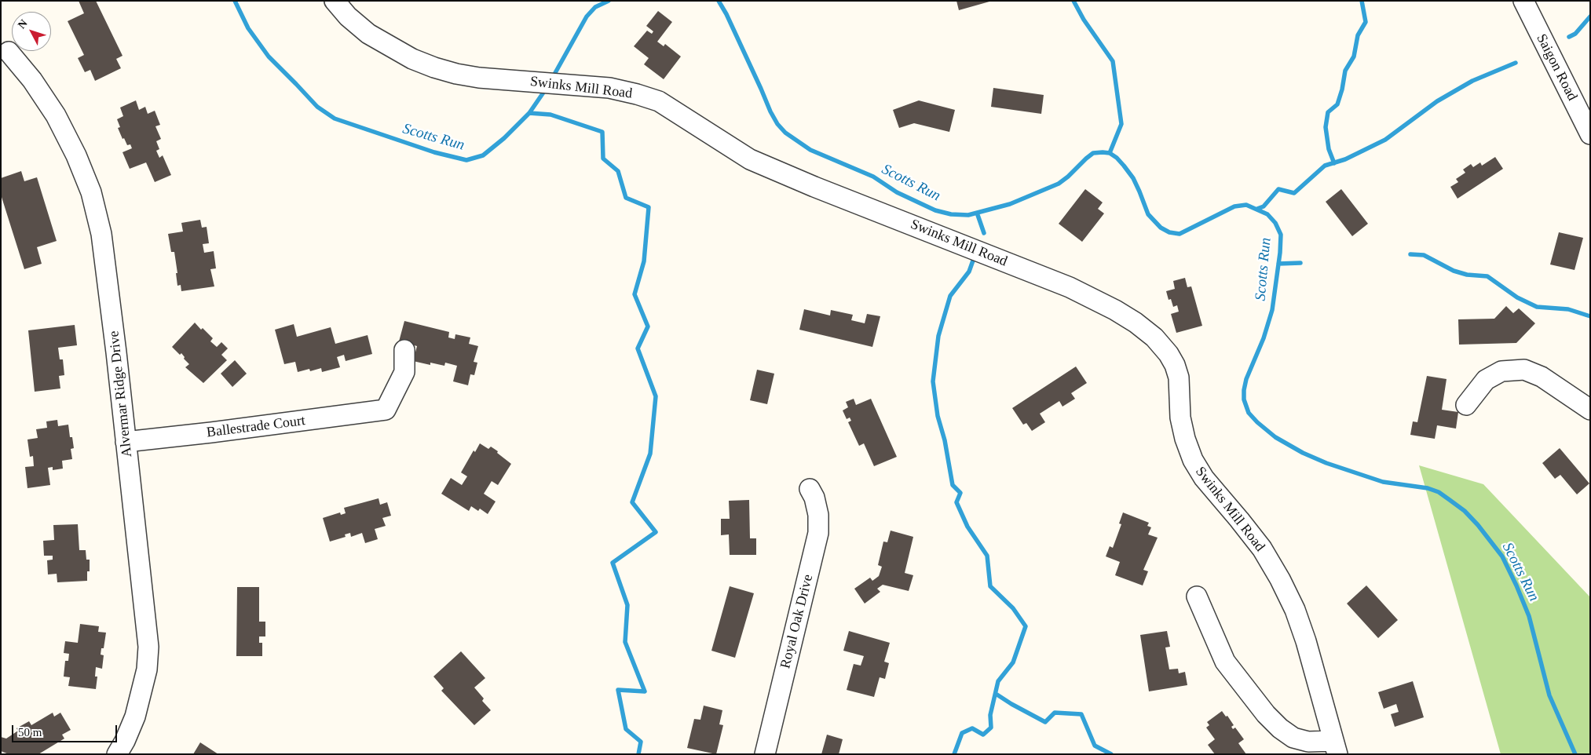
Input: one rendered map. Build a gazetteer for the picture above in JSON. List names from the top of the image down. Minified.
{"streets":{"street":["Saigon Road","Swinks Mill Road","Alvermar Ridge Drive","Ballestrade Court","Royal Oak Drive"]},"crossings":[["Alvermar Ridge Drive","Ballestrade Court"]],"water":["Scotts Run"],"scale_bar":"50 m","north":"top left"}
